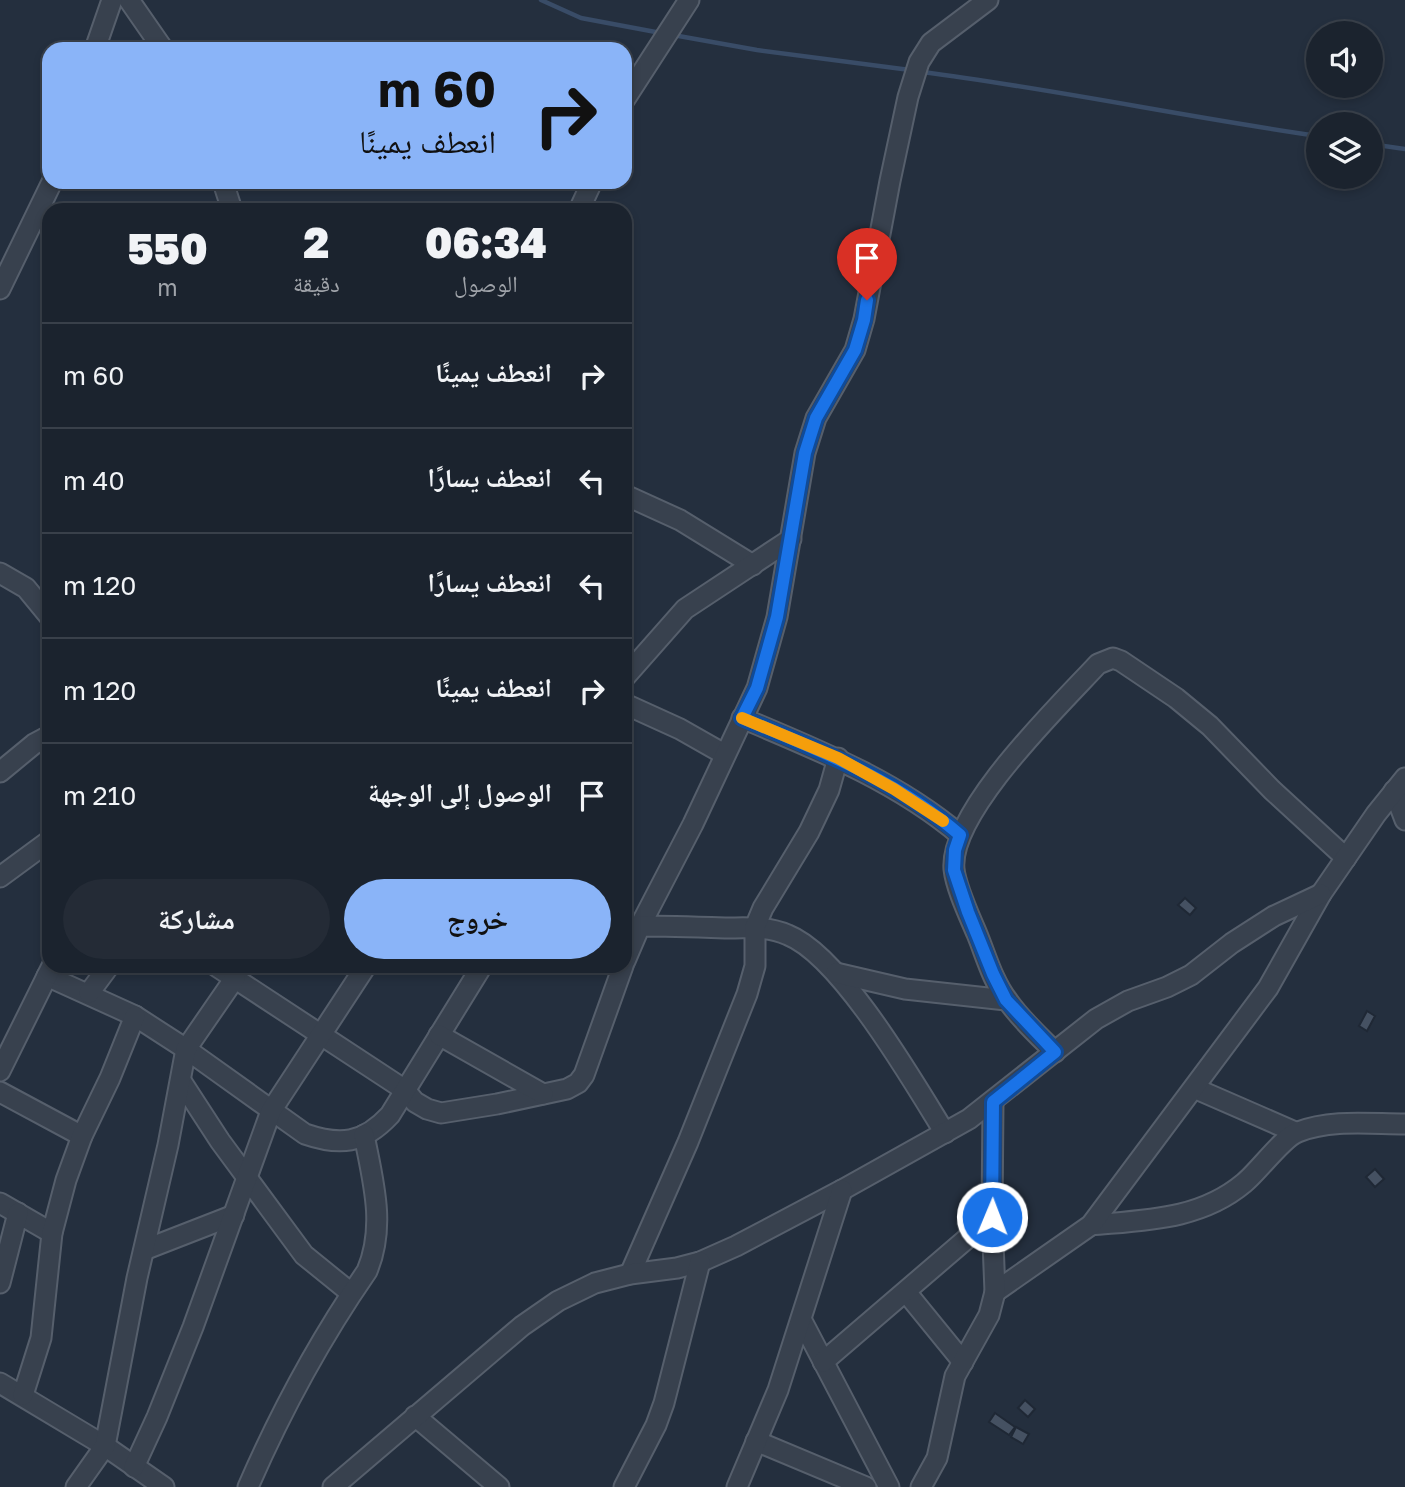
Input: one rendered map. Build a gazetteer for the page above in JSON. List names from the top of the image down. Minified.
{"page":{"turn":["60 m","انعطف يمينًا"],"eta":["06:34","الوصول","2","دقيقة","550","m"],"list":[{"name":"انعطف يمينًا","value":"60 m"},{"name":"انعطف يسارًا","value":"40 m"},{"name":"انعطف يسارًا","value":"120 m"},{"name":"انعطف يمينًا","value":"120 m"},{"name":"الوصول إلى الوجهة","value":"210 m"}],"buttons":["خروج","مشاركة"]}}
